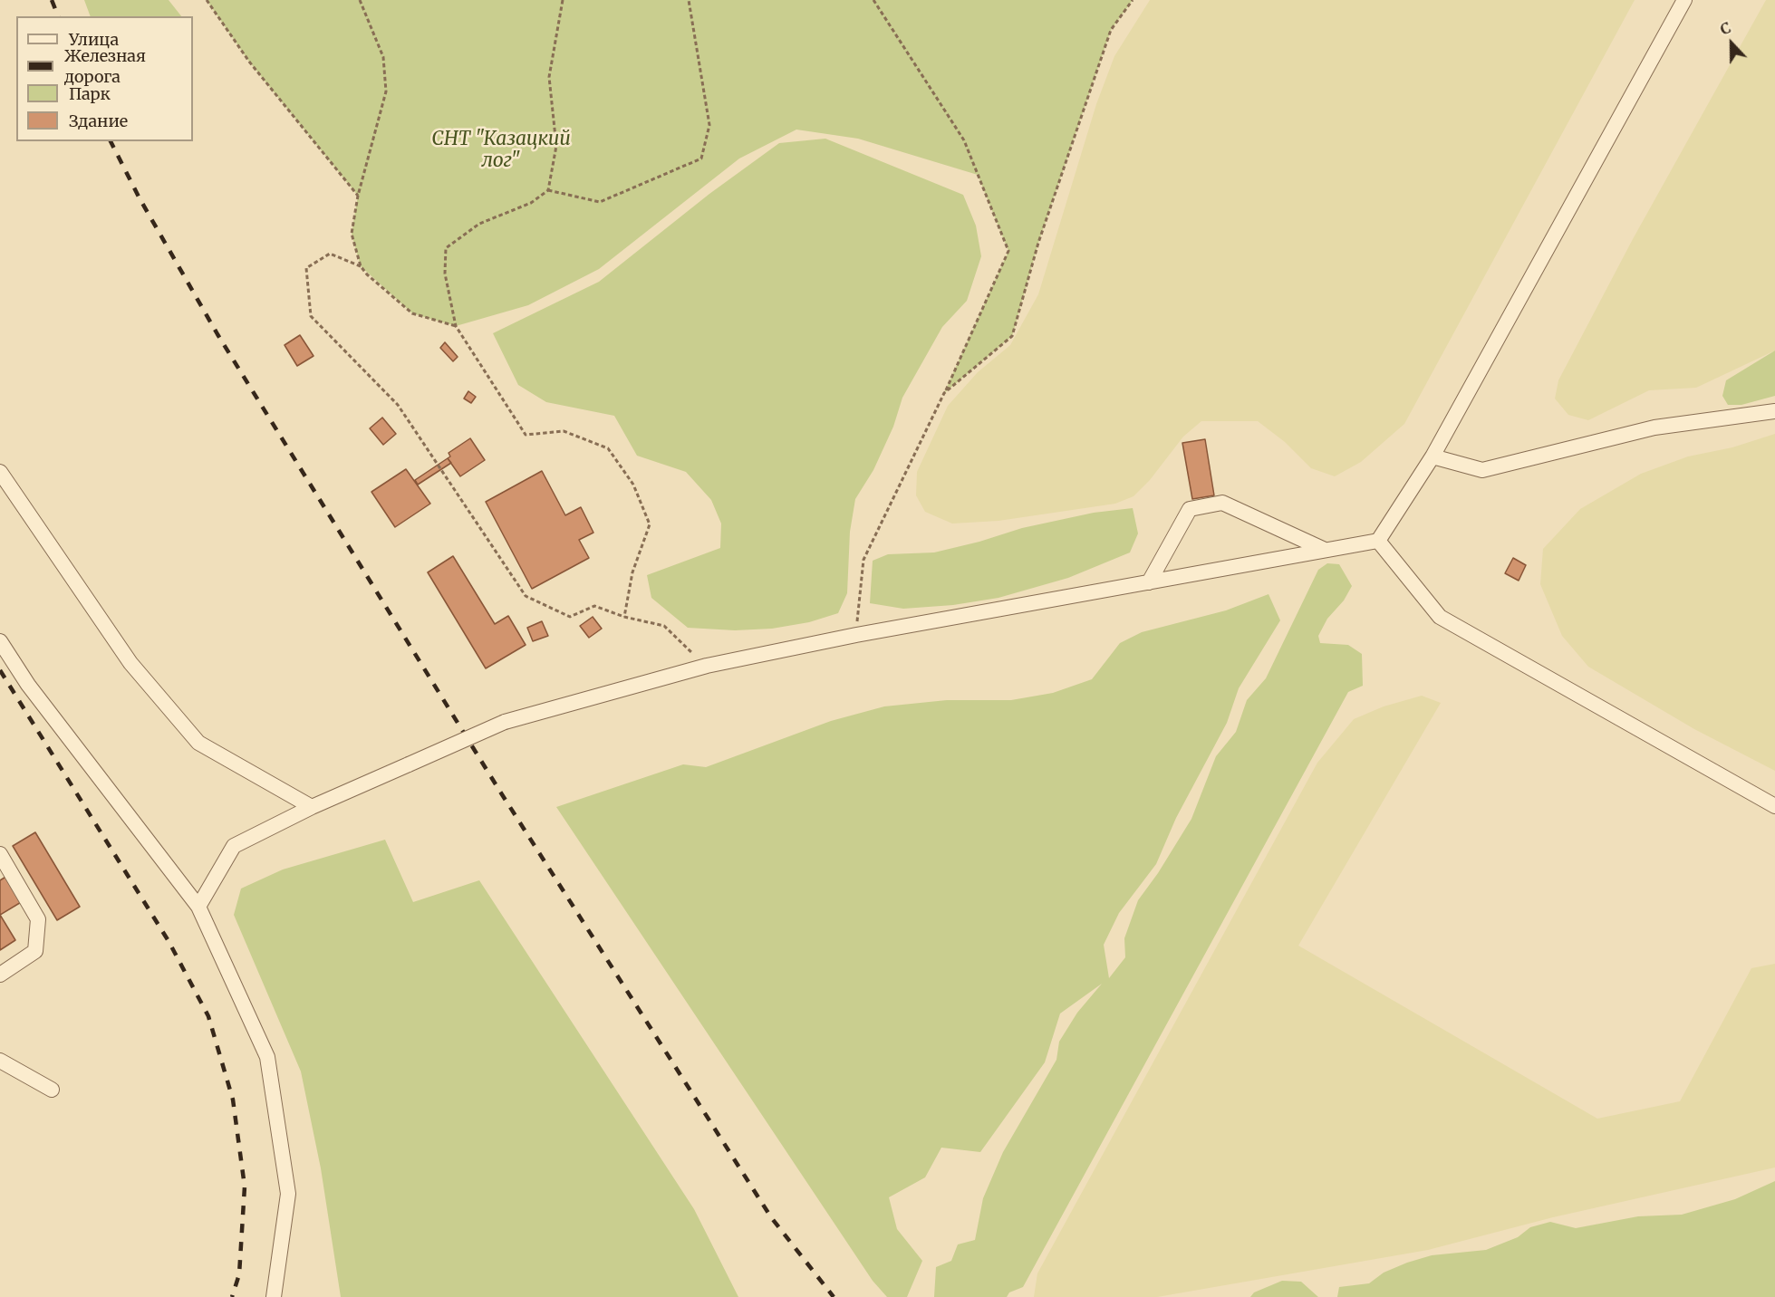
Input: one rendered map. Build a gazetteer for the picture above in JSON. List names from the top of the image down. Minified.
{"parks":["СНТ \"Казацкий лог\""],"legend":["Улица","Железная дорога","Парк","Здание"],"north":"top"}
